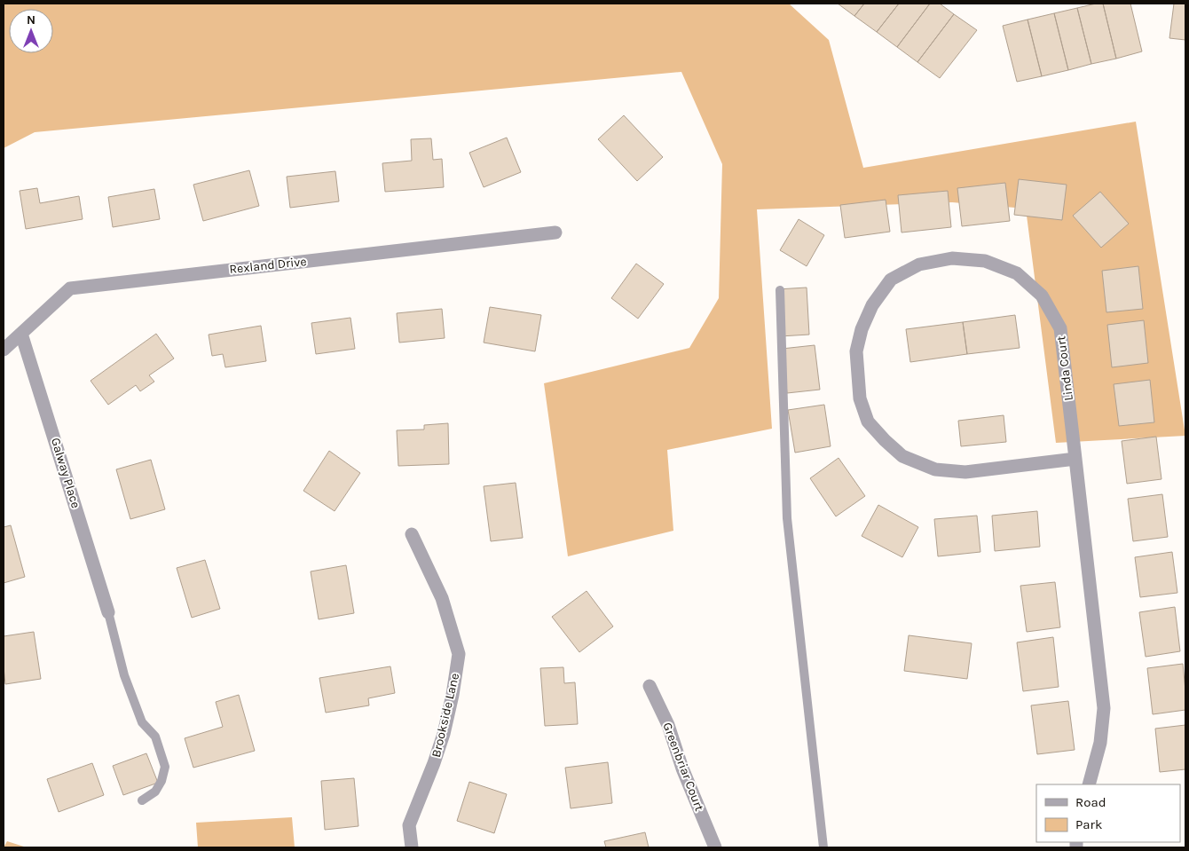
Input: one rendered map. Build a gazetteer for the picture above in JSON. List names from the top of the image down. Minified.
{"streets":{"street":["Rexland Drive","Linda Court","Galway Place","Brookside Lane","Greenbriar Court"]},"crossings":[["Rexland Drive","Galway Place"]],"legend":["Road","Park"],"north":"top"}
